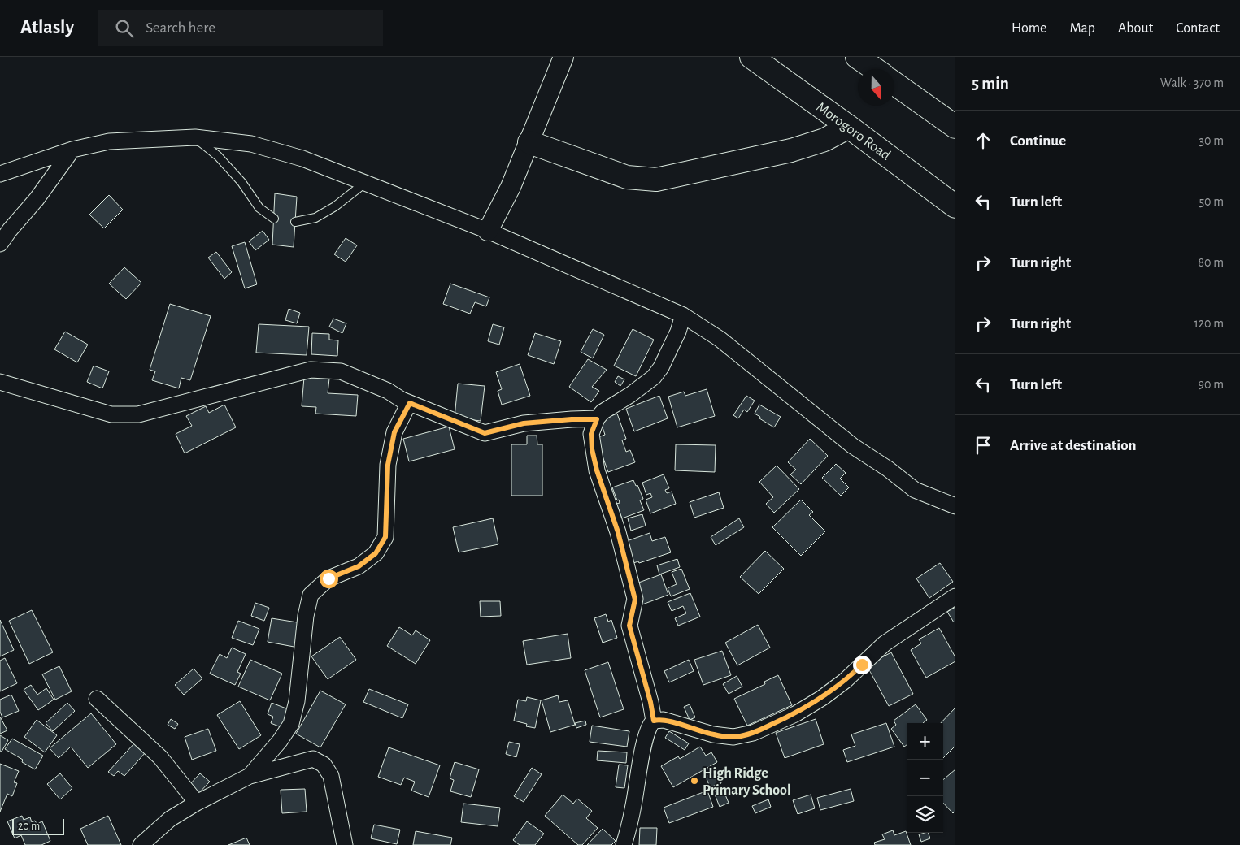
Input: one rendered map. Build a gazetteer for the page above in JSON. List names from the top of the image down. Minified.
{"streets":{"highway":["Morogoro Road"]},"places":["High Ridge Primary School"],"scale_bar":"20 m","north":"bottom","page":{"header":"Atlasly","search":"Search here","nav":["Home","Map","About","Contact"],"heading":["5 min","Walk · 370 m"],"list":[["Continue","30 m"],["Turn left","50 m"],["Turn right","80 m"],["Turn right","120 m"],["Turn left","90 m"],"Arrive at destination"],"map_buttons":["+","−"],"scale":"20 m"}}
